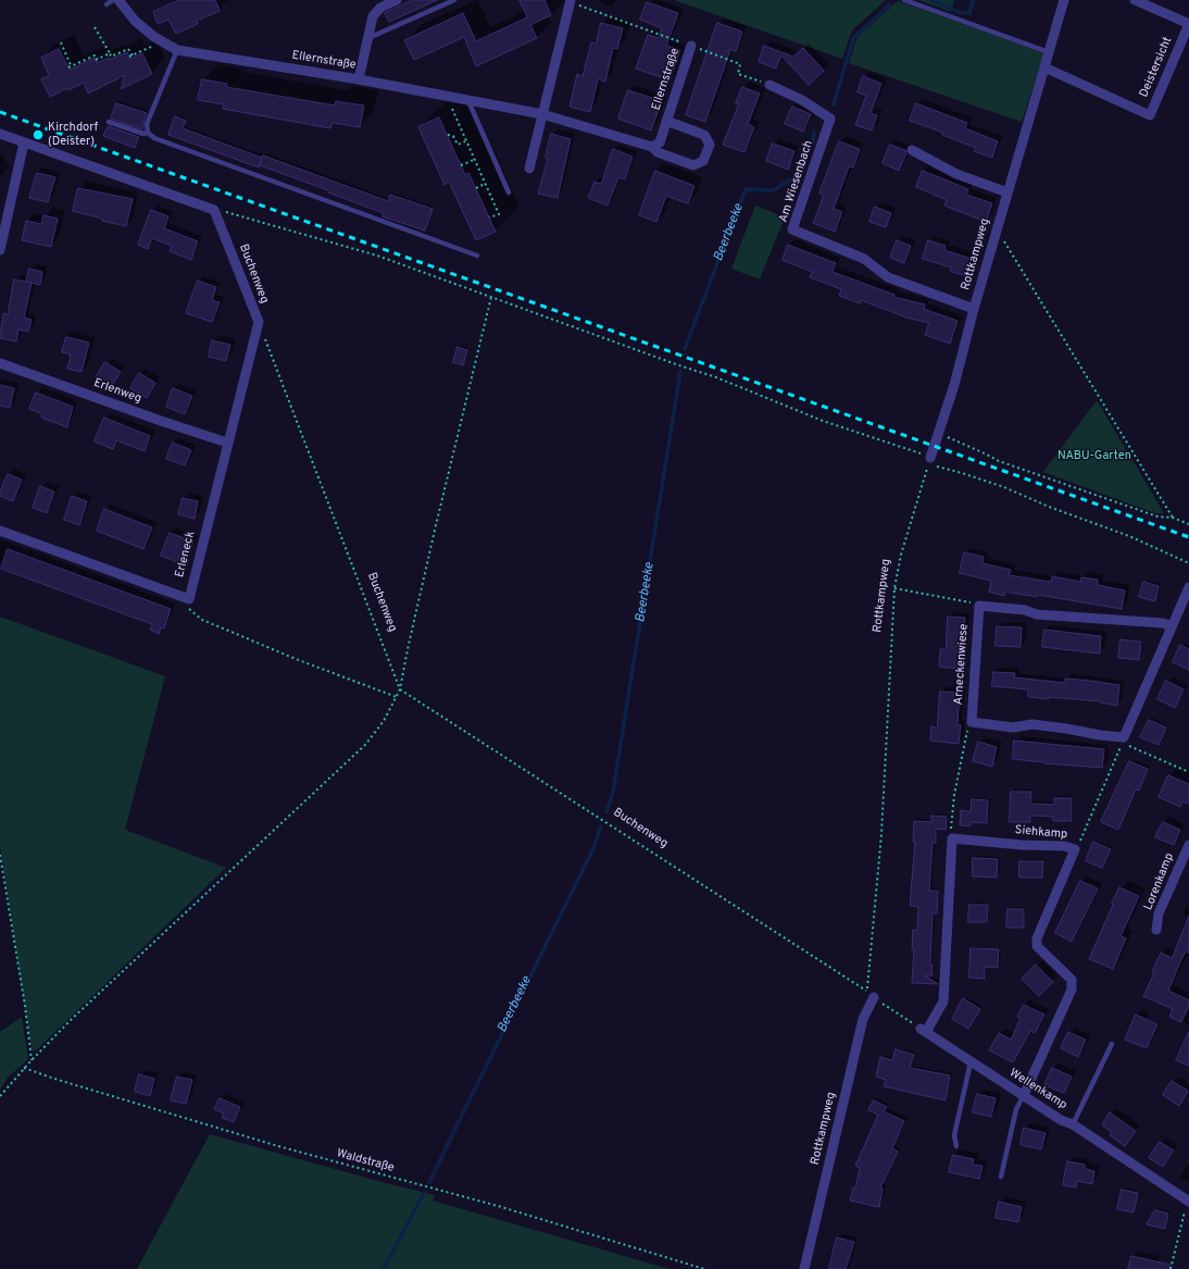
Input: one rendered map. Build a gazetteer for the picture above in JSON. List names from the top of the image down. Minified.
{"streets":{"street":["Ellernstraße","Deistersicht","Am Wiesenbach","Rottkampweg","Buchenweg","Erlenweg","Erleneck","Arneckenwiese","Siehkamp","Lorenkamp","Wellenkamp"],"path":["Waldstraße"]},"crossings":[["Deistersicht","Rottkampweg"],["Am Wiesenbach","Rottkampweg"],["Rottkampweg","Buchenweg"],["Buchenweg","Erleneck"],["Erlenweg","Erleneck"],["Siehkamp","Wellenkamp"]],"water":["Beerbeeke"],"parks":["NABU-Garten"],"places":["Kirchdorf (Deister)"]}
